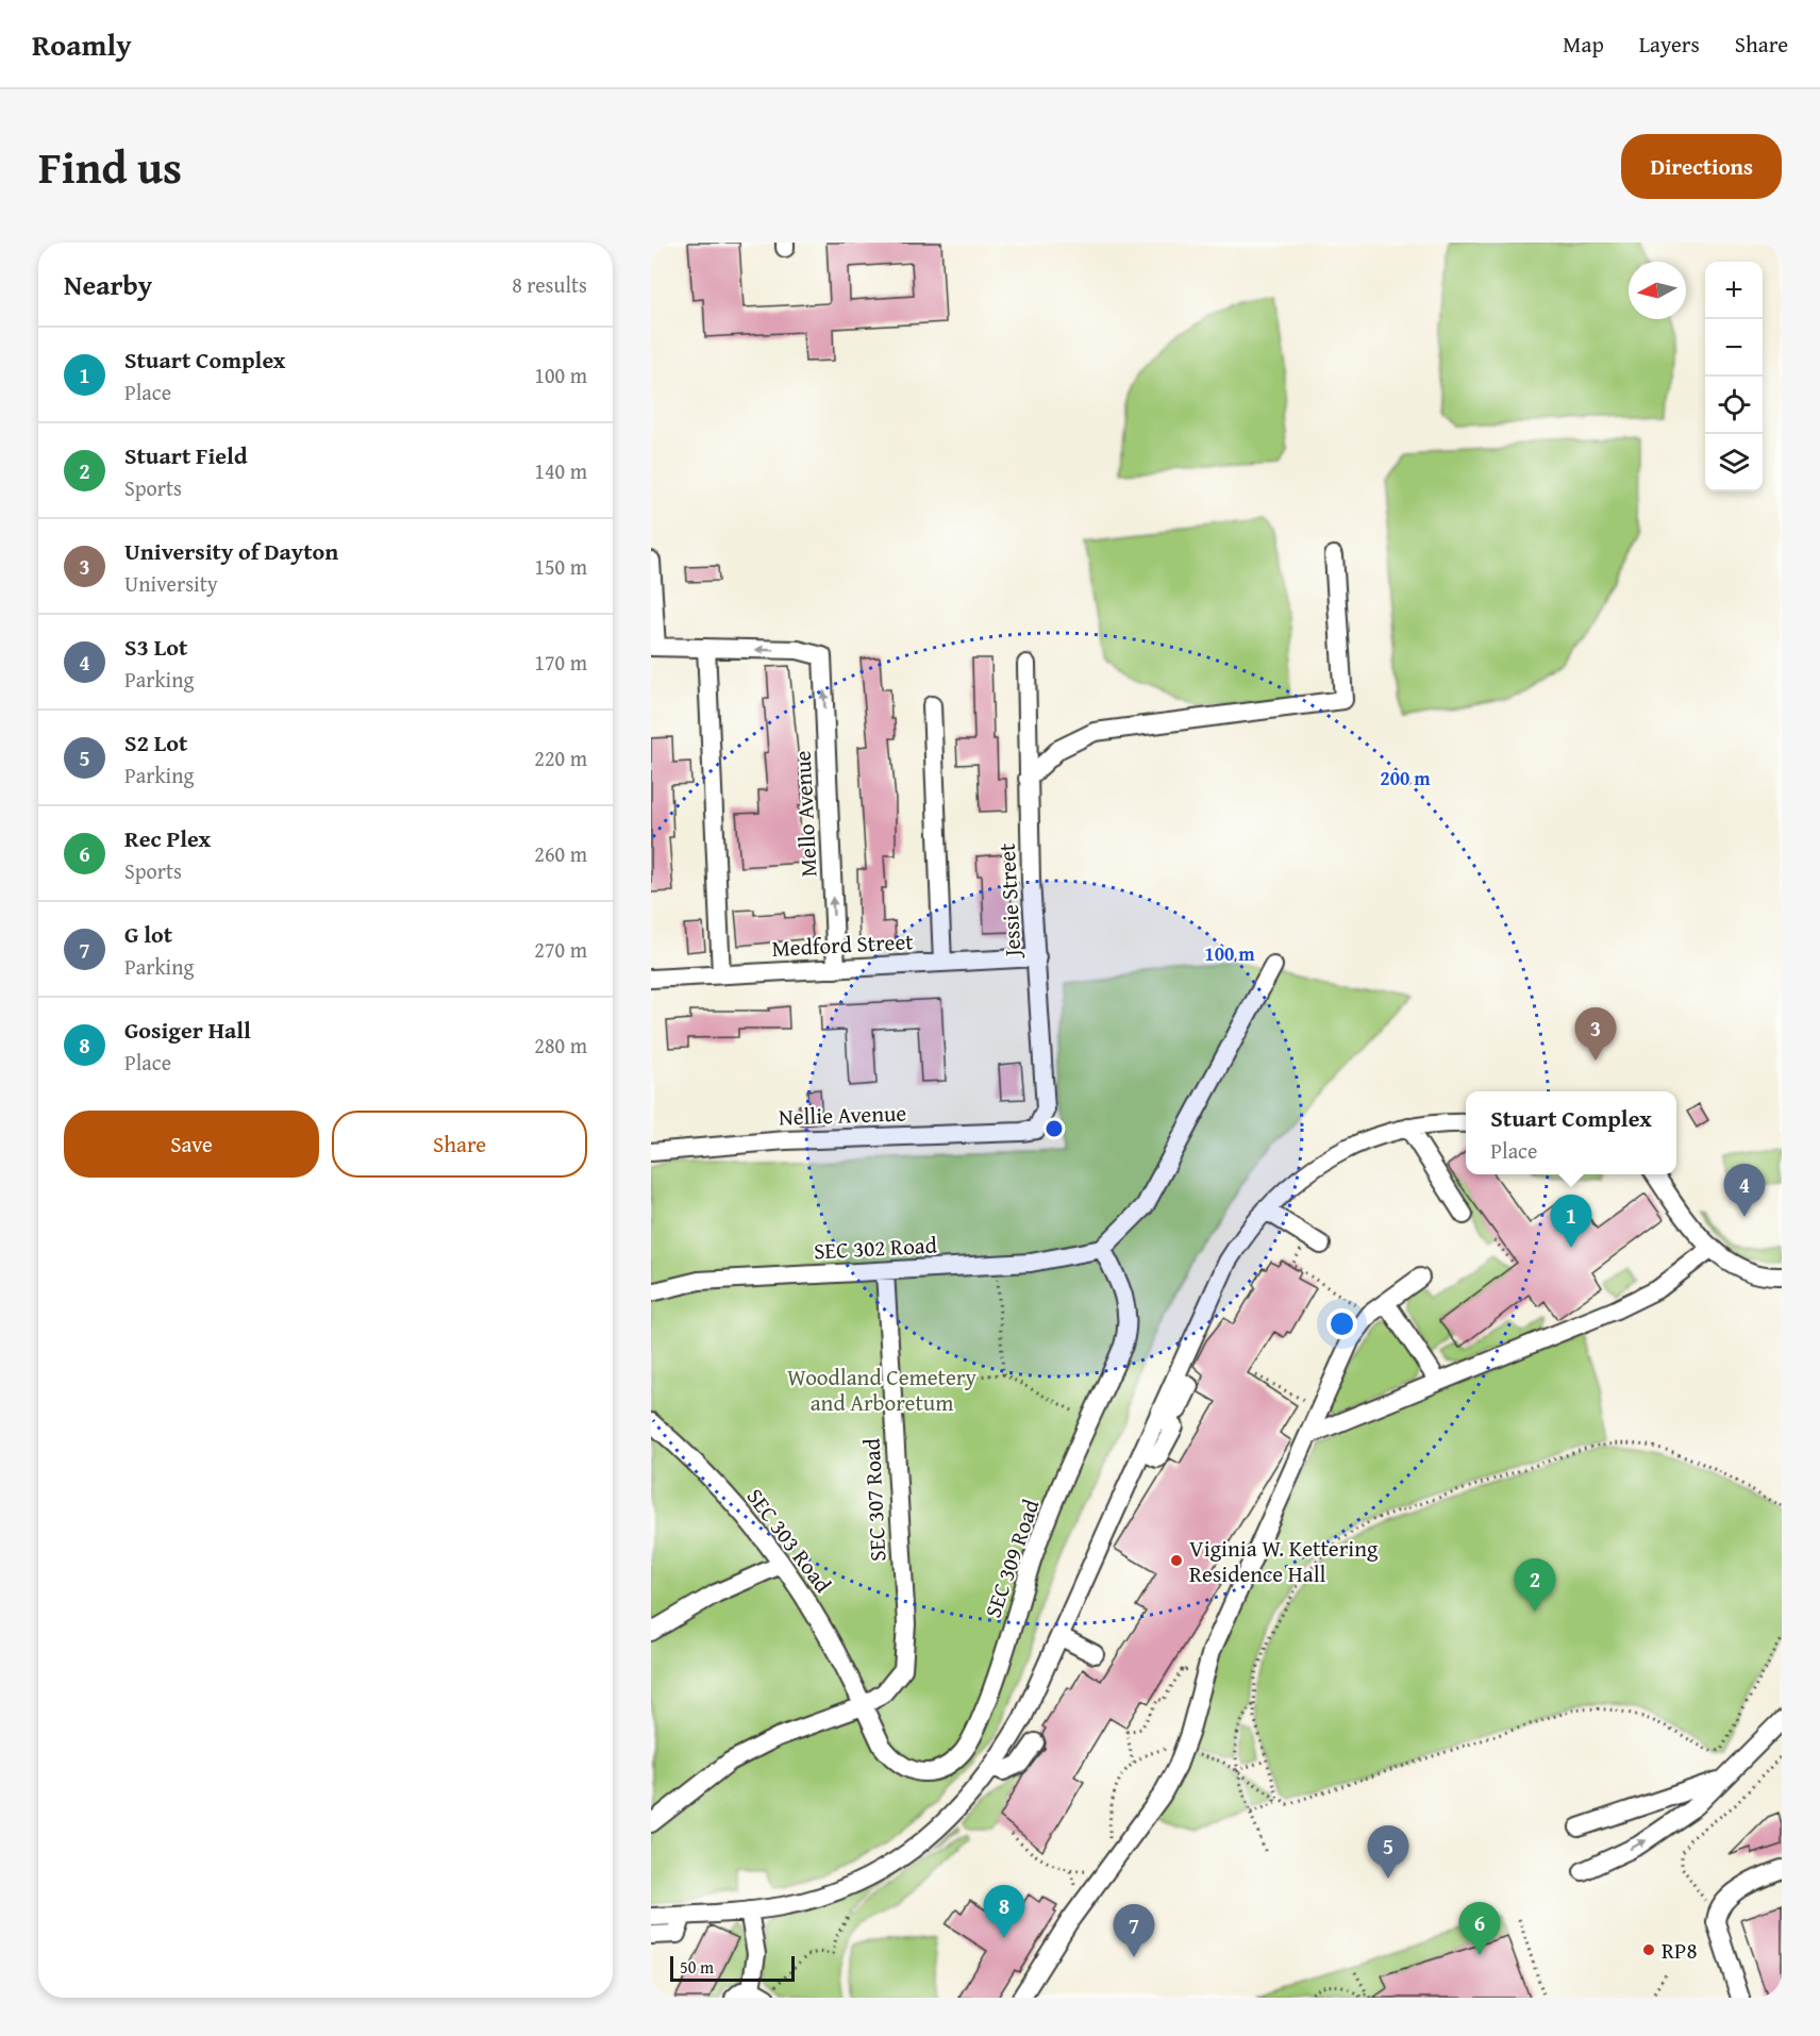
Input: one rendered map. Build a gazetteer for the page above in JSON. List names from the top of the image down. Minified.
{"streets":{"street":["Mello Avenue","Jessie Street","Medford Street","Nellie Avenue","SEC 302 Road","SEC 307 Road","SEC 303 Road","SEC 309 Road"]},"crossings":[["Mello Avenue","Medford Street"],["Jessie Street","Medford Street"],["Jessie Street","Nellie Avenue"],["SEC 302 Road","SEC 307 Road"],["SEC 302 Road","SEC 309 Road"],["SEC 307 Road","SEC 303 Road"],["SEC 307 Road","SEC 309 Road"],["SEC 303 Road","SEC 309 Road"]],"parks":["Woodland Cemetery and Arboretum"],"places":["Viginia W. Kettering Residence Hall","RP8"],"scale_bar":"50 m","north":"left","page":{"header":"Roamly","nav":["Map","Layers","Share"],"title":"Find us","buttons":["Directions",["Save","Share"]],"heading":["Nearby","8 results"],"map_buttons":["+","−"],"list":[{"mark":"1","name":"Stuart Complex","note":"Place","value":"100 m"},{"mark":"2","name":"Stuart Field","note":"Sports","value":"140 m"},{"mark":"3","name":"University of Dayton","note":"University","value":"150 m"},{"mark":"4","name":"S3 Lot","note":"Parking","value":"170 m"},{"mark":"5","name":"S2 Lot","note":"Parking","value":"220 m"},{"mark":"6","name":"Rec Plex","note":"Sports","value":"260 m"},{"mark":"7","name":"G lot","note":"Parking","value":"270 m"},{"mark":"8","name":"Gosiger Hall","note":"Place","value":"280 m"}],"pins":["3","4","1","2","5","8","6","7"],"popup":["Stuart Complex","Place"],"scale":"50 m"},"rings":["200 m","100 m"]}
